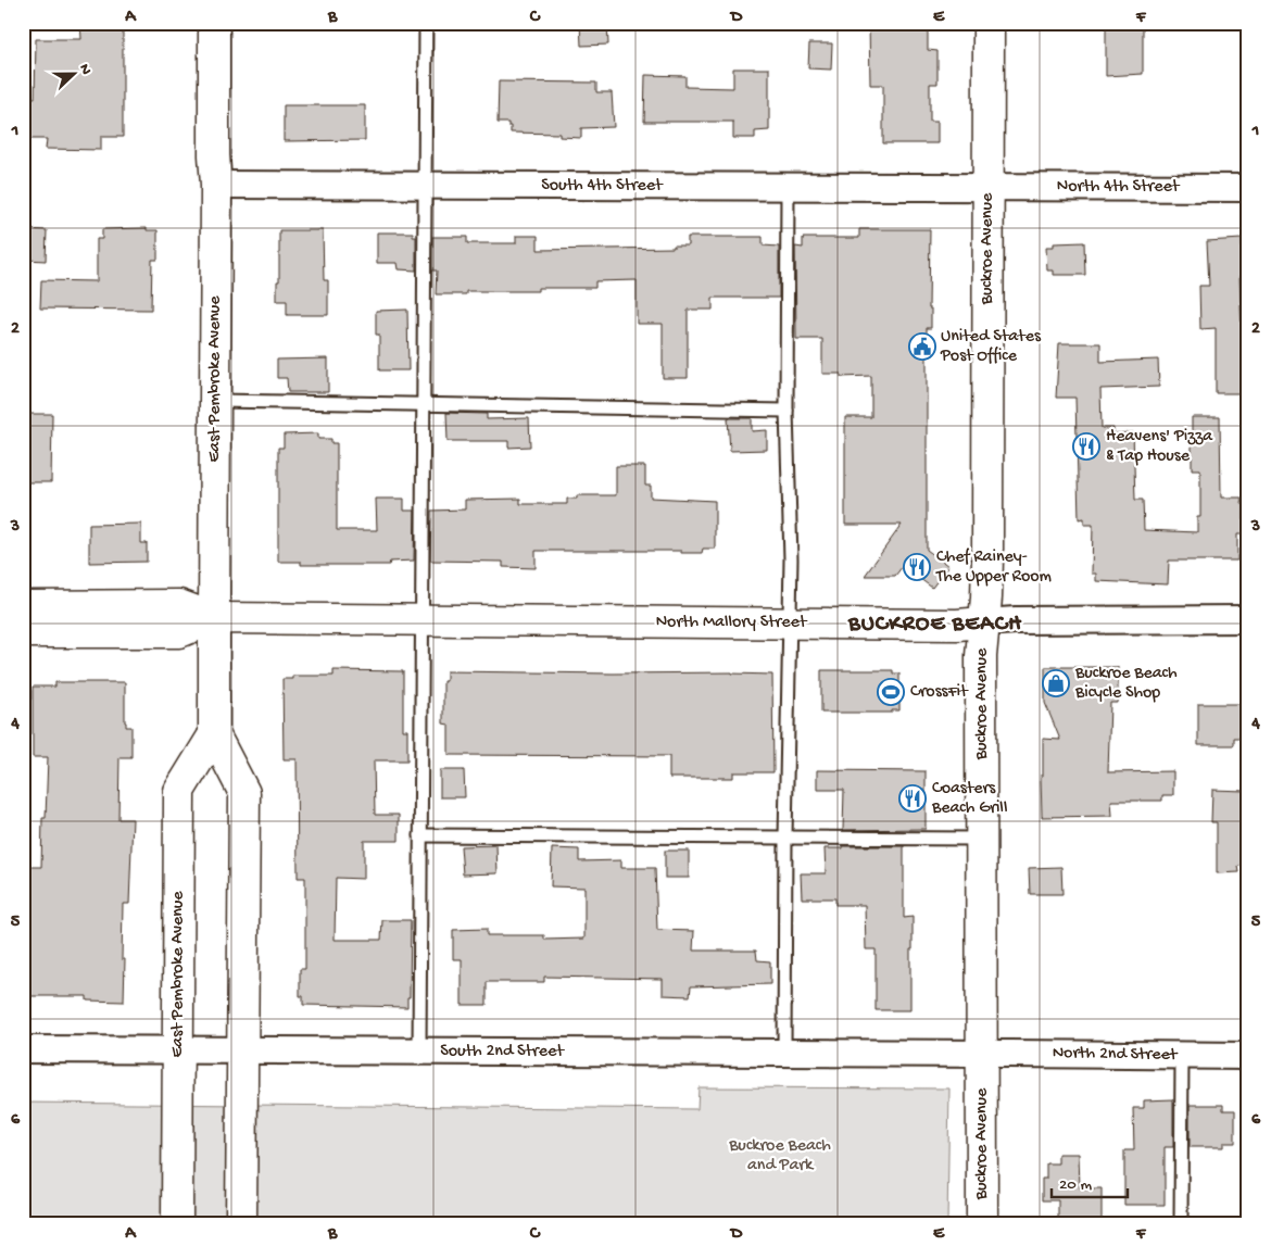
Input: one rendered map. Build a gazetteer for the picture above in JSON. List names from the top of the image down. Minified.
{"streets":{"street":["South 4th Street","North 4th Street","Buckroe Avenue","East Pembroke Avenue","North Mallory Street","South 2nd Street","North 2nd Street"]},"crossings":[["South 4th Street","North 4th Street"],["South 4th Street","Buckroe Avenue"],["South 4th Street","East Pembroke Avenue"],["North 4th Street","Buckroe Avenue"],["Buckroe Avenue","North Mallory Street"],["Buckroe Avenue","South 2nd Street"],["Buckroe Avenue","North 2nd Street"],["East Pembroke Avenue","North Mallory Street"],["East Pembroke Avenue","South 2nd Street"],["South 2nd Street","North 2nd Street"]],"districts":["BUCKROE BEACH"],"parks":["Buckroe Beach and Park"],"places":{"public building":["United States Post Office"],"restaurant":["Heavens' Pizza & Tap House","Chef Rainey- The Upper Room","Coasters Beach Grill"],"shop":["Buckroe Beach Bicycle Shop"],"sports":["CrossFit"]},"scale_bar":"20 m","north":"right","grid":{"columns":["A","B","C","D","E","F"],"rows":["1","2","3","4","5","6"]}}
